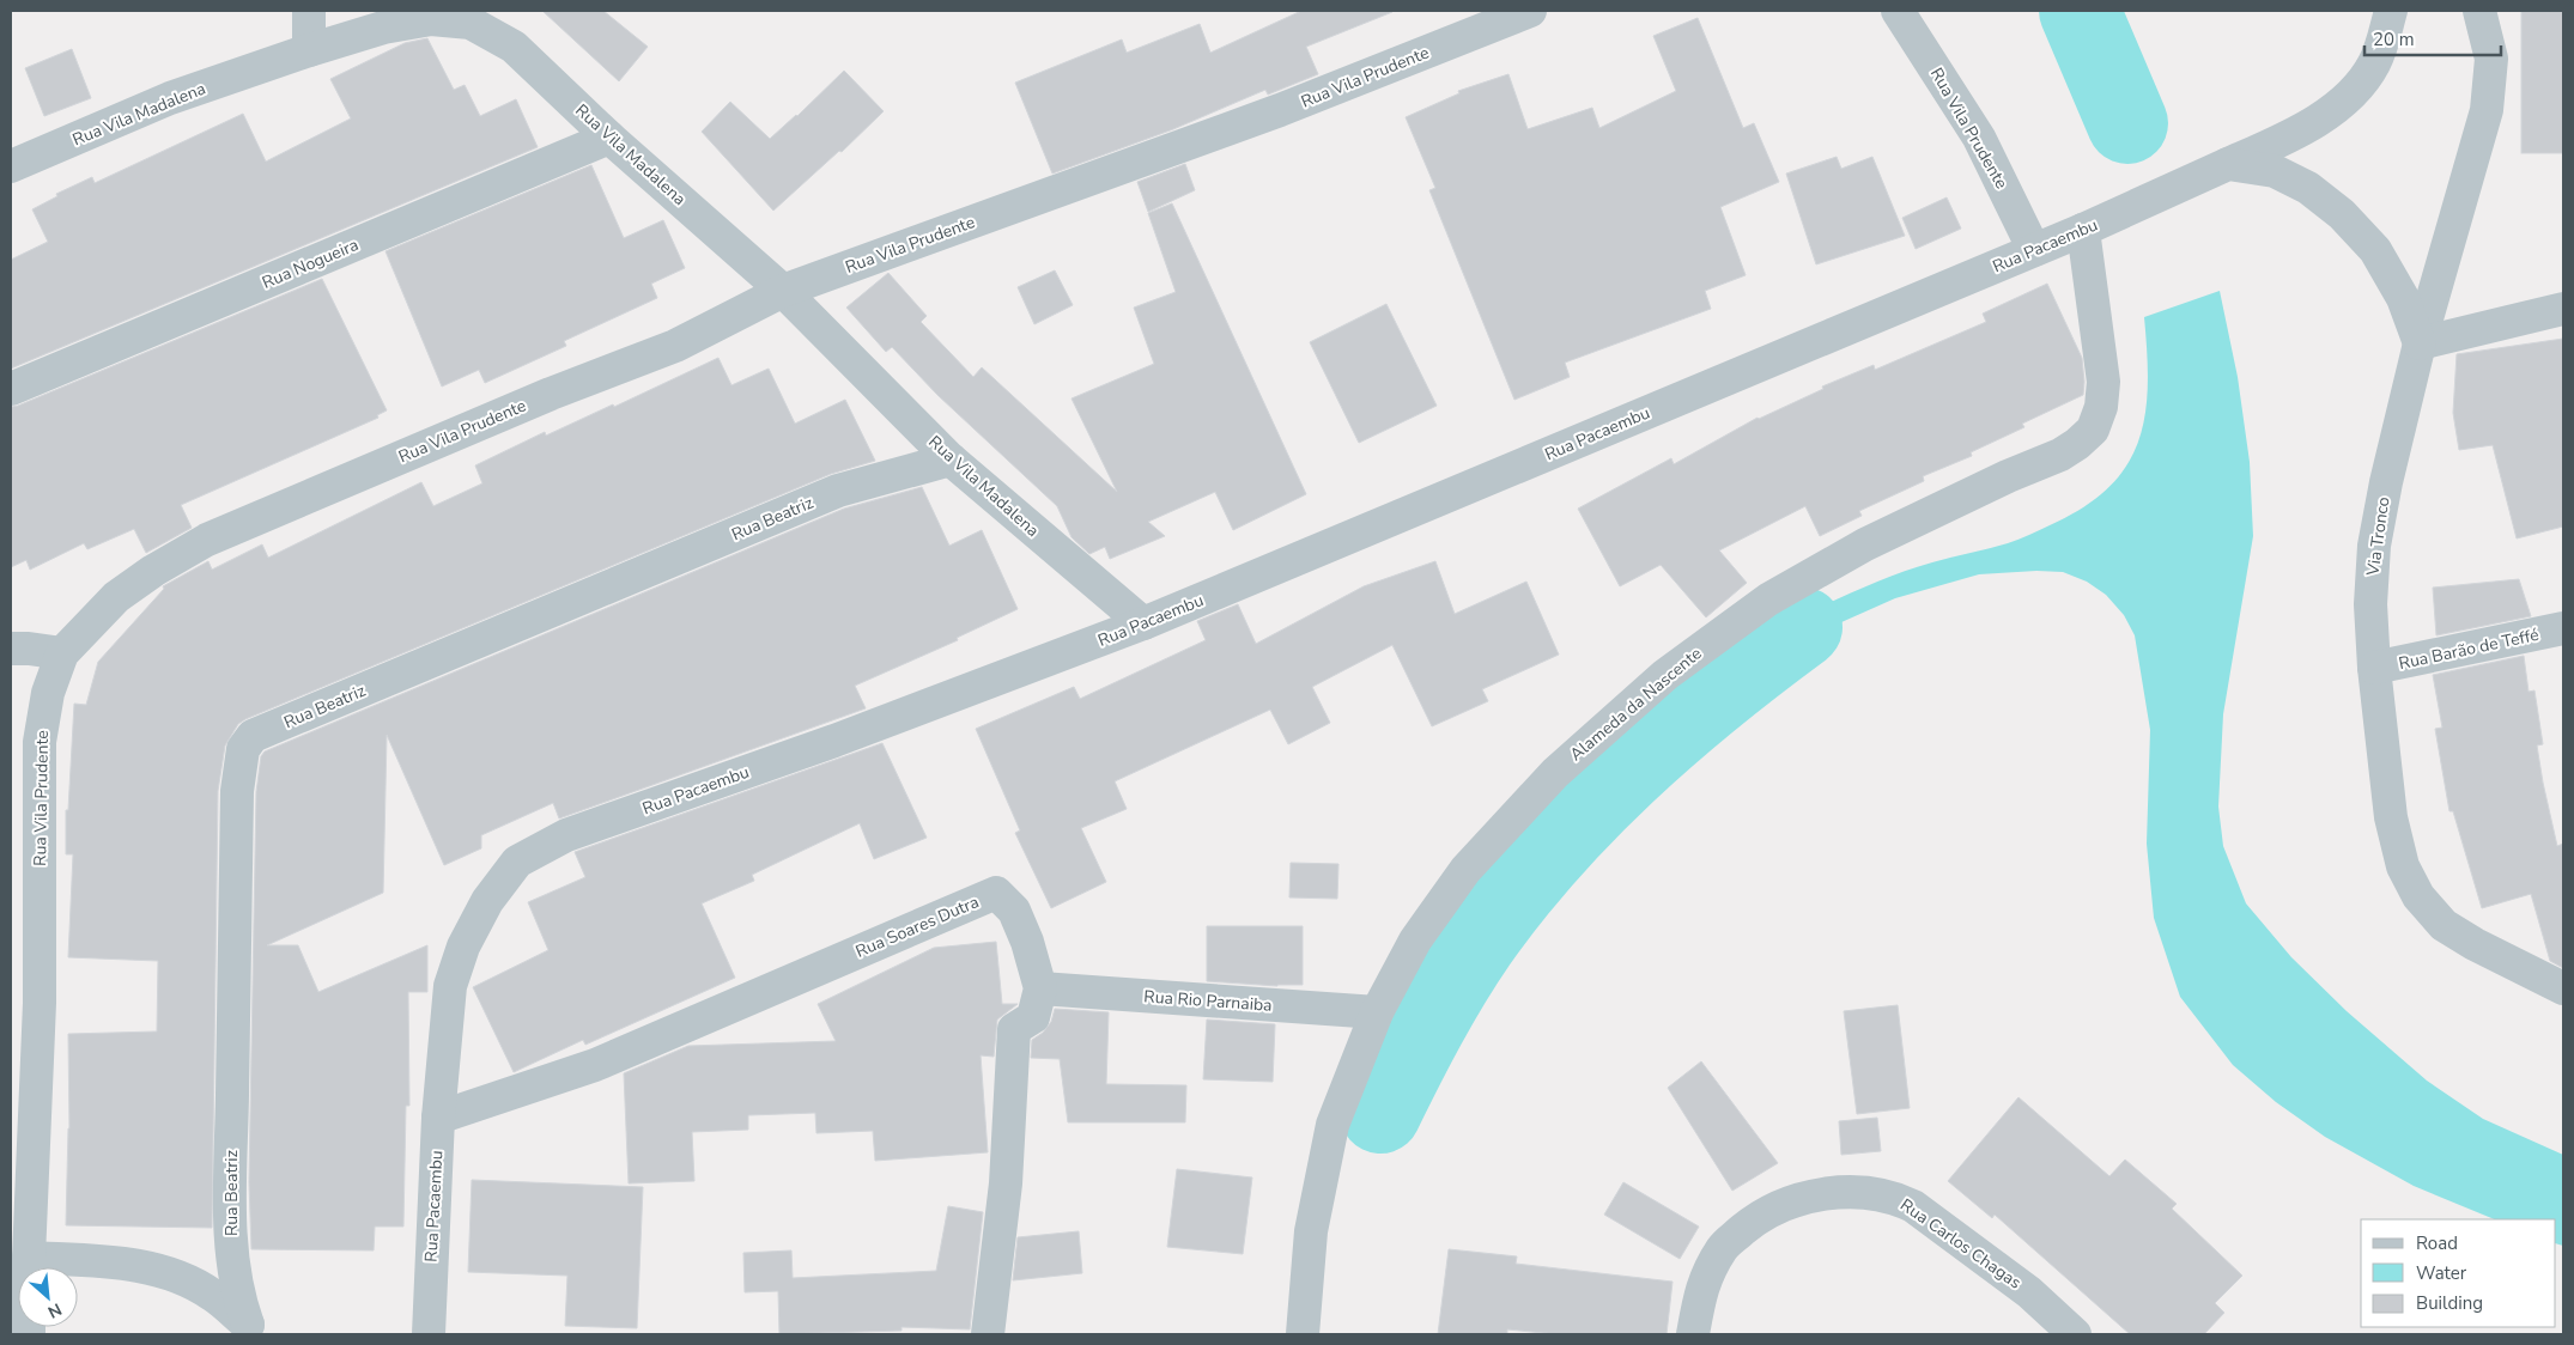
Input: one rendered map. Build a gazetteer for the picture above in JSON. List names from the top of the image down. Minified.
{"streets":{"street":["Rua Vila Prudente","Rua Vila Madalena","Rua Pacaembu","Rua Nogueira","Rua Beatriz","Via Tronco","Rua Barão de Teffé","Alameda da Nascente","Rua Soares Dutra","Rua Rio Parnaiba","Rua Carlos Chagas"]},"crossings":[["Rua Vila Prudente","Rua Vila Madalena"],["Rua Vila Prudente","Rua Pacaembu"],["Rua Vila Prudente","Rua Beatriz"],["Rua Vila Madalena","Rua Pacaembu"],["Rua Vila Madalena","Rua Nogueira"],["Rua Vila Madalena","Rua Beatriz"],["Rua Pacaembu","Alameda da Nascente"],["Rua Pacaembu","Rua Soares Dutra"],["Via Tronco","Rua Barão de Teffé"],["Alameda da Nascente","Rua Rio Parnaiba"],["Rua Soares Dutra","Rua Rio Parnaiba"]],"legend":["Road","Water","Building"],"scale_bar":"20 m","north":"bottom right"}
